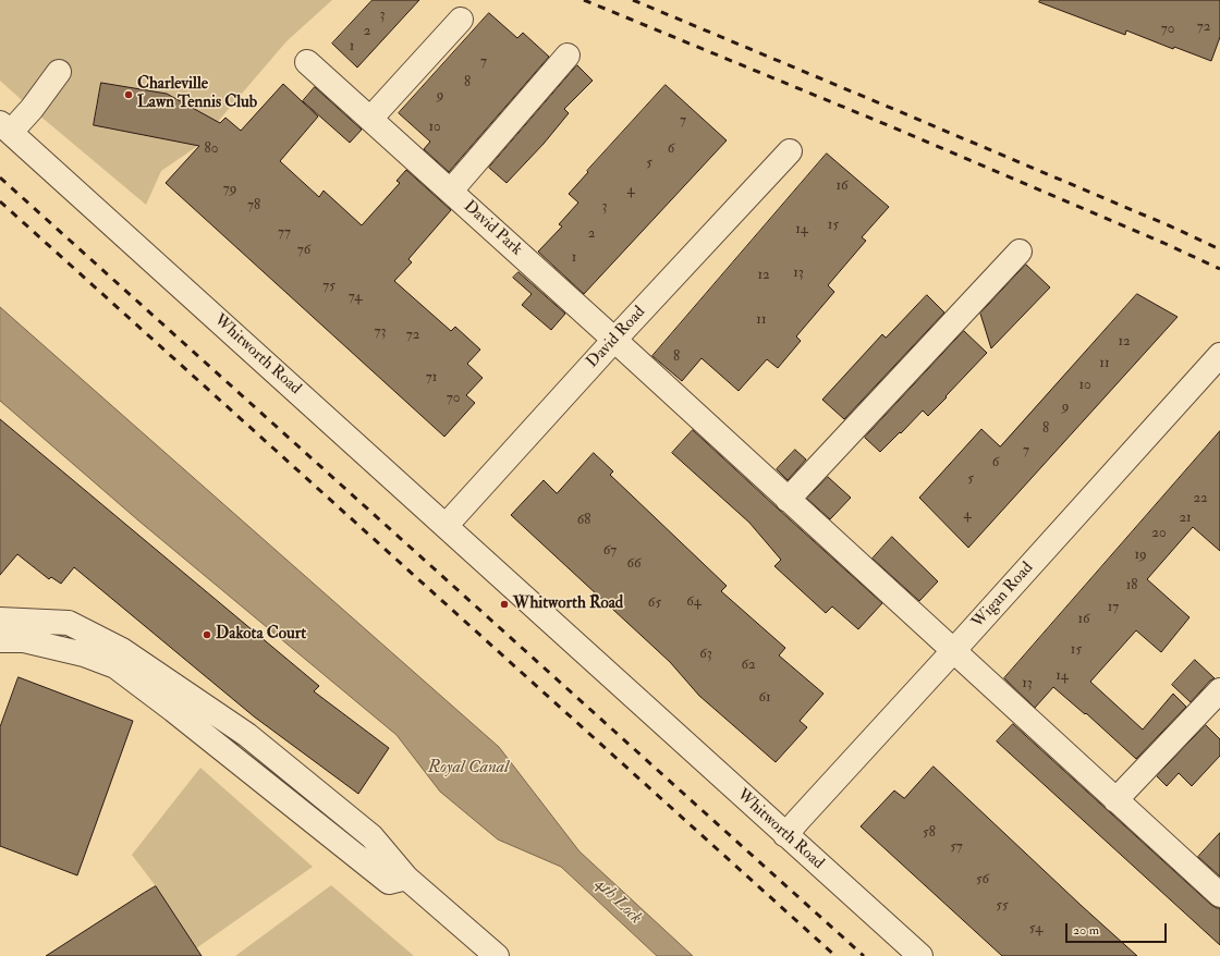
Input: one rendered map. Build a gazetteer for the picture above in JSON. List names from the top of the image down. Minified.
{"streets":{"street":["David Park","David Road","Whitworth Road","Wigan Road"]},"crossings":[["David Park","David Road"],["David Park","Wigan Road"],["David Road","Whitworth Road"],["Whitworth Road","Wigan Road"]],"water":["Royal Canal","4th Lock"],"places":["Charleville Lawn Tennis Club","Whitworth Road","Dakota Court"],"house_numbers":["3","72","70","2","1","7","8","9","7","10","80","6","5","16","79","4","78","3","15","14","77","2","76","1","13","12","75","74","11","73","72","12","8","11","71","10","70","9","8","7","6","5","22","4","21","68","20","67","19","66","18","64","65","17","16","15","63","62","14","13","61","58","57","56","55","54"],"scale_bar":"20 m"}
